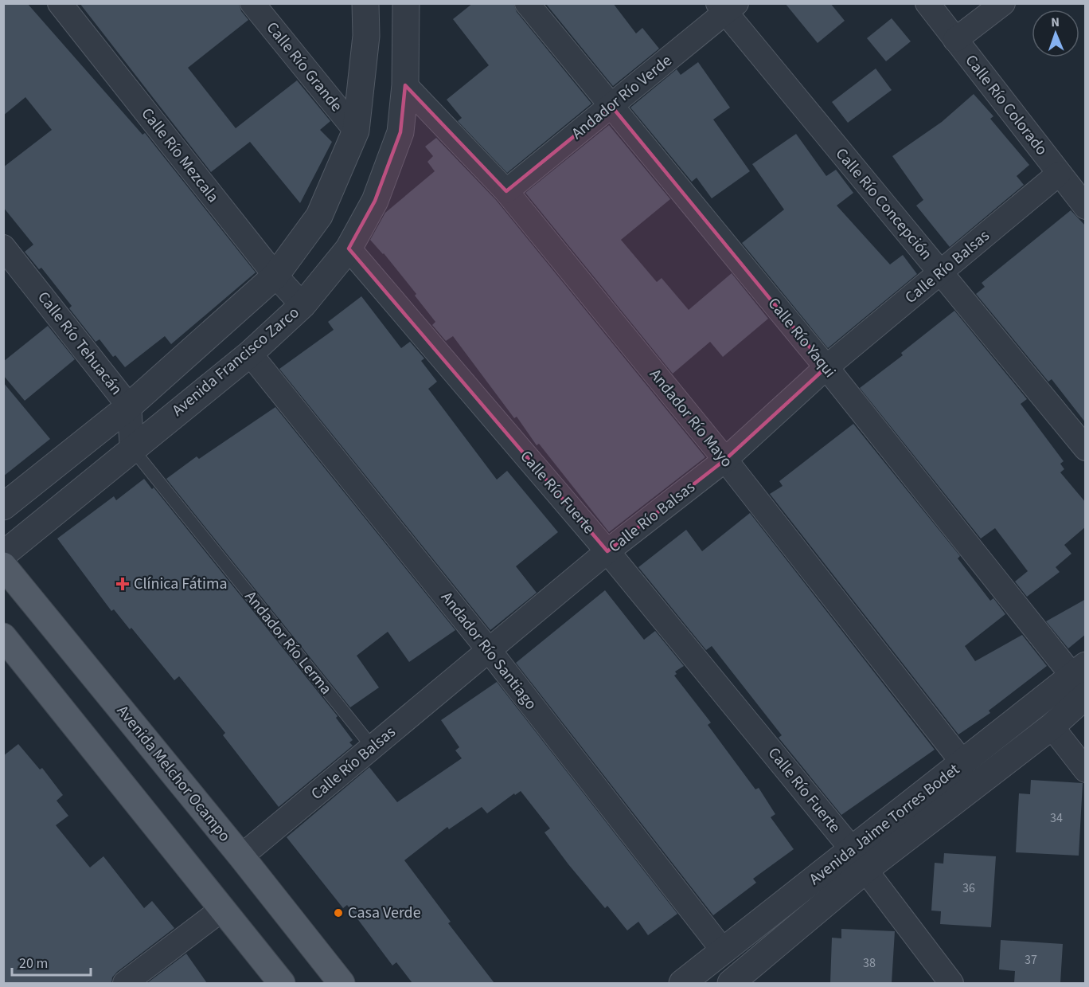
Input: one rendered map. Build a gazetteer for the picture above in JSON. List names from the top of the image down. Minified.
{"streets":{"main road":["Avenida Melchor Ocampo"],"street":["Calle Río Grande","Andador Río Verde","Calle Río Colorado","Calle Río Mezcala","Calle Río Concepción","Calle Río Balsas","Calle Río Yaqui","Calle Río Tehuacán","Avenida Francisco Zarco","Andador Río Mayo","Calle Río Fuerte","Andador Río Santiago","Avenida Jaime Torres Bodet"],"lane":["Andador Río Lerma"]},"crossings":[["Andador Río Verde","Calle Río Concepción"],["Andador Río Verde","Calle Río Yaqui"],["Andador Río Verde","Andador Río Mayo"],["Calle Río Colorado","Calle Río Balsas"],["Calle Río Mezcala","Avenida Francisco Zarco"],["Calle Río Concepción","Calle Río Balsas"],["Calle Río Balsas","Calle Río Yaqui"],["Calle Río Balsas","Andador Río Mayo"],["Calle Río Balsas","Calle Río Fuerte"],["Calle Río Balsas","Andador Río Lerma"],["Calle Río Balsas","Andador Río Santiago"],["Calle Río Balsas","Avenida Melchor Ocampo"],["Calle Río Yaqui","Avenida Jaime Torres Bodet"],["Calle Río Tehuacán","Avenida Francisco Zarco"],["Calle Río Tehuacán","Andador Río Lerma"],["Avenida Francisco Zarco","Andador Río Mayo"],["Avenida Francisco Zarco","Calle Río Fuerte"],["Avenida Francisco Zarco","Andador Río Lerma"],["Avenida Francisco Zarco","Andador Río Santiago"],["Andador Río Mayo","Avenida Jaime Torres Bodet"],["Calle Río Fuerte","Avenida Jaime Torres Bodet"],["Andador Río Santiago","Avenida Jaime Torres Bodet"]],"places":{"health":["Clínica Fátima"],"other":["Casa Verde"]},"house_numbers":["34","36","37","38"],"scale_bar":"20 m","north":"top"}
